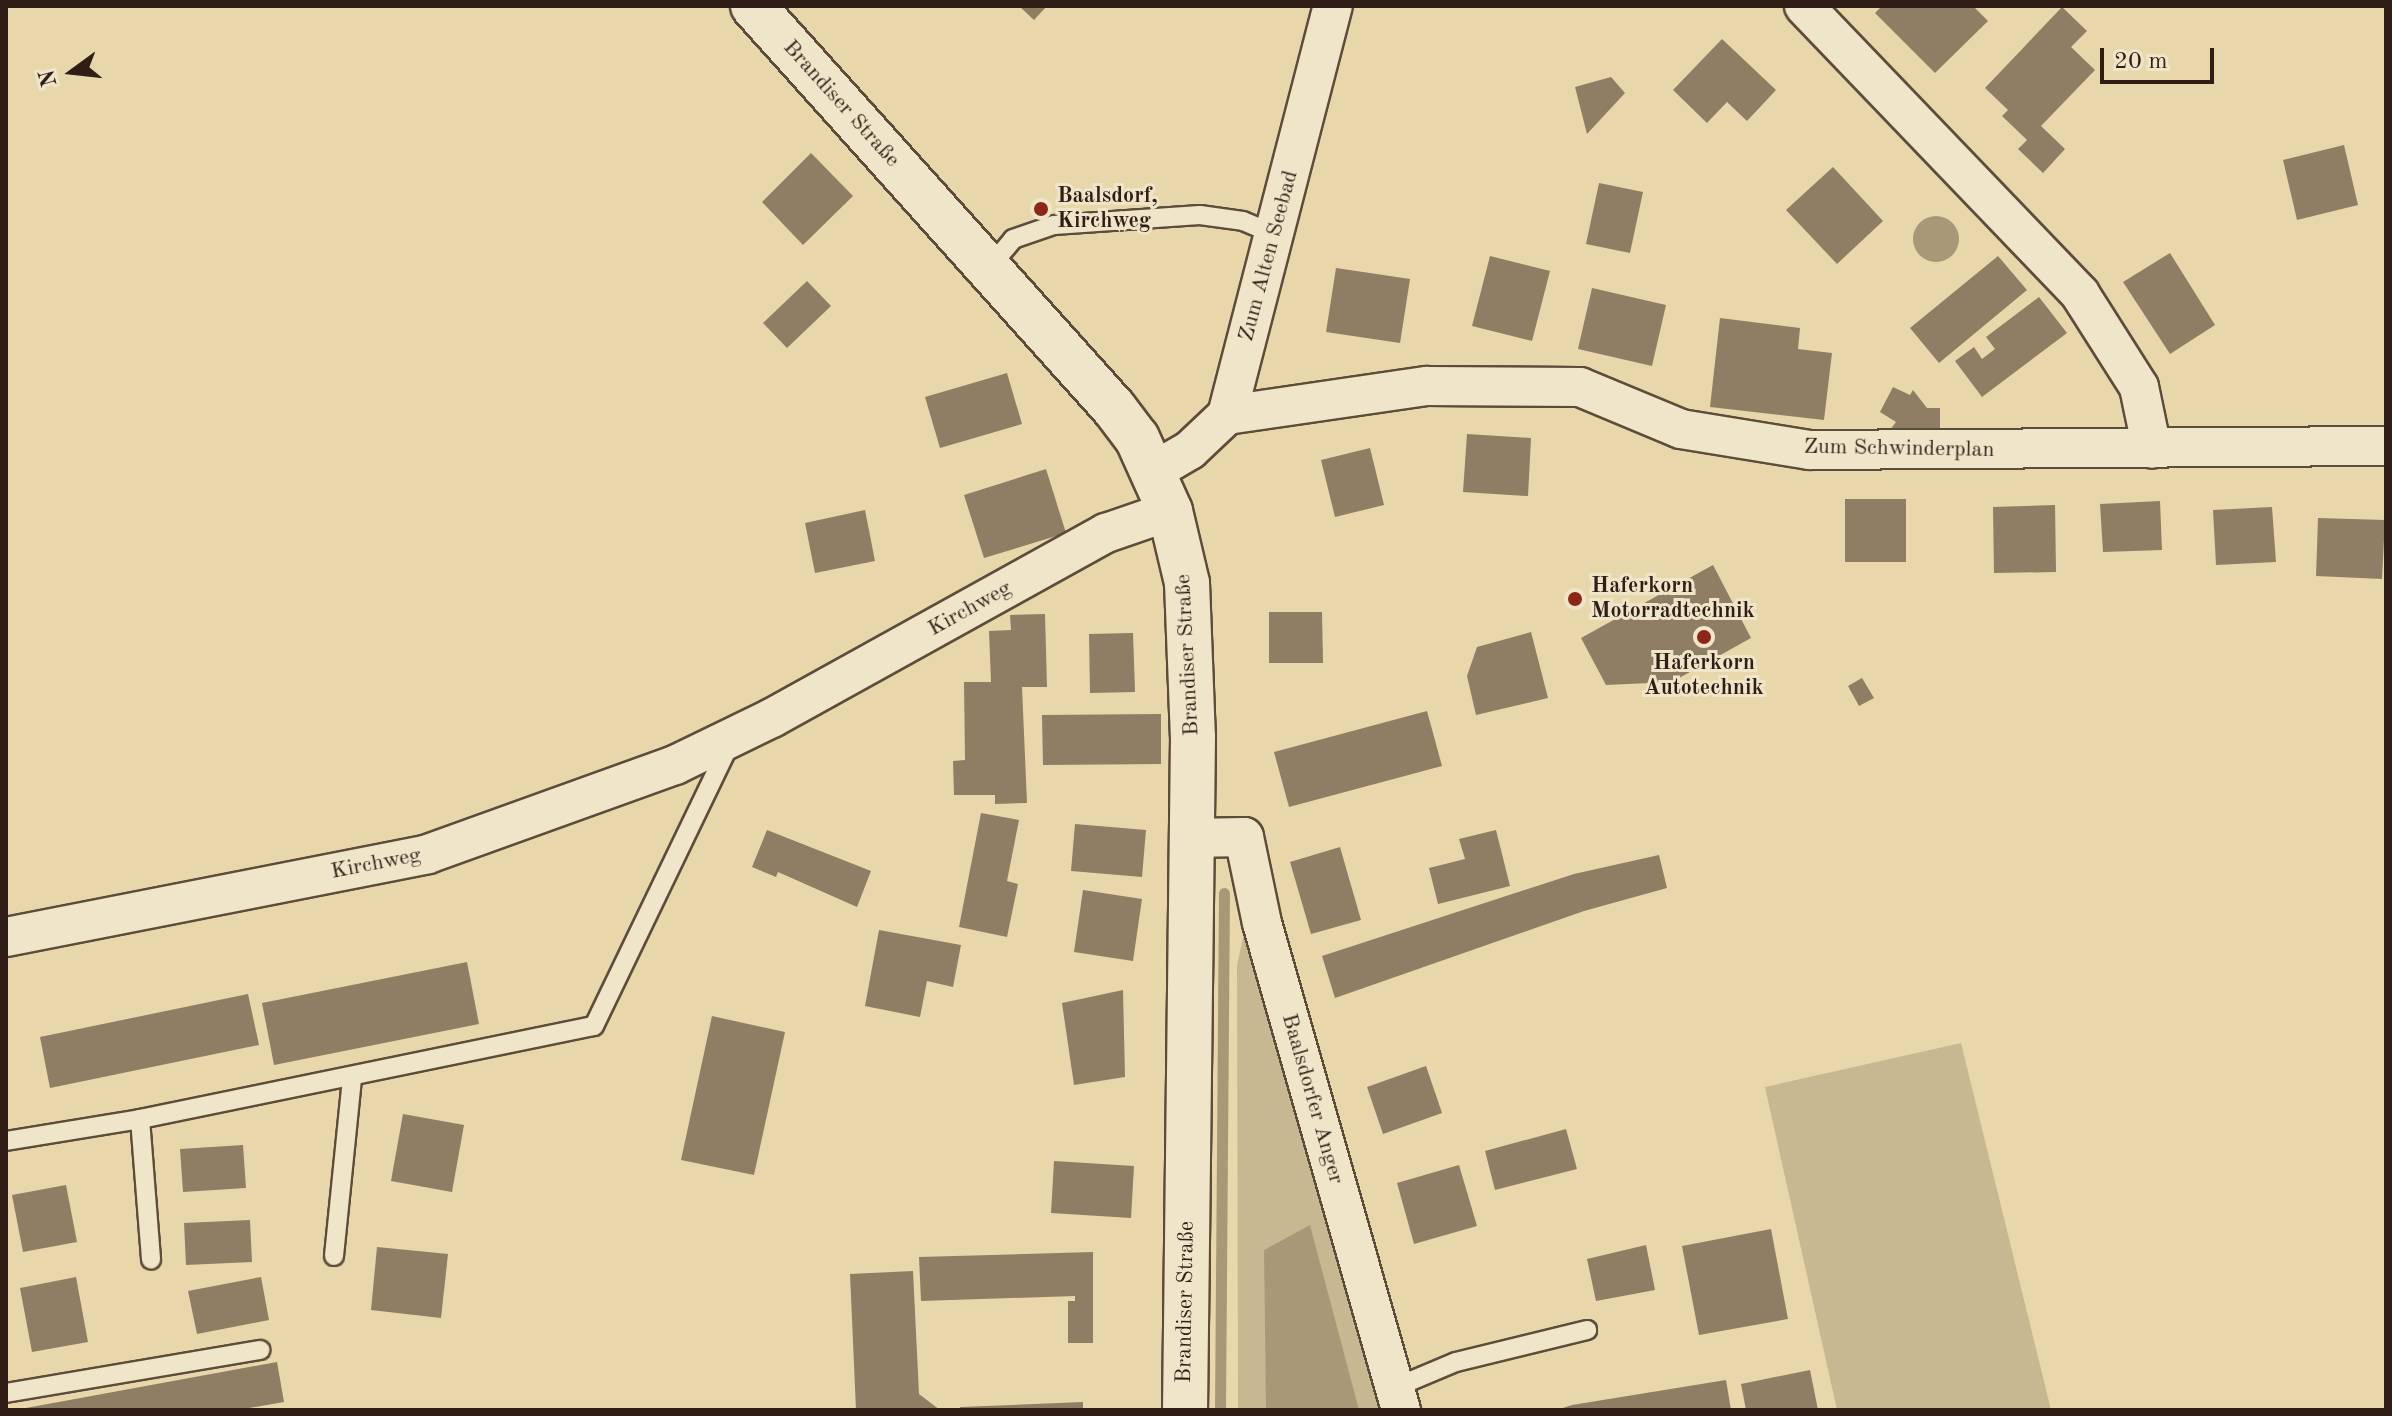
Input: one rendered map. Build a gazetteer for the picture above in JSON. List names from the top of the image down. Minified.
{"streets":{"street":["Brandiser Straße","Zum Alten Seebad","Zum Schwinderplan","Kirchweg","Baalsdorfer Anger"]},"crossings":[["Brandiser Straße","Kirchweg"],["Brandiser Straße","Baalsdorfer Anger"],["Zum Alten Seebad","Zum Schwinderplan"]],"places":["Baalsdorf, Kirchweg","Haferkorn Motorradtechnik","Haferkorn Autotechnik"],"scale_bar":"20 m","north":"left"}
